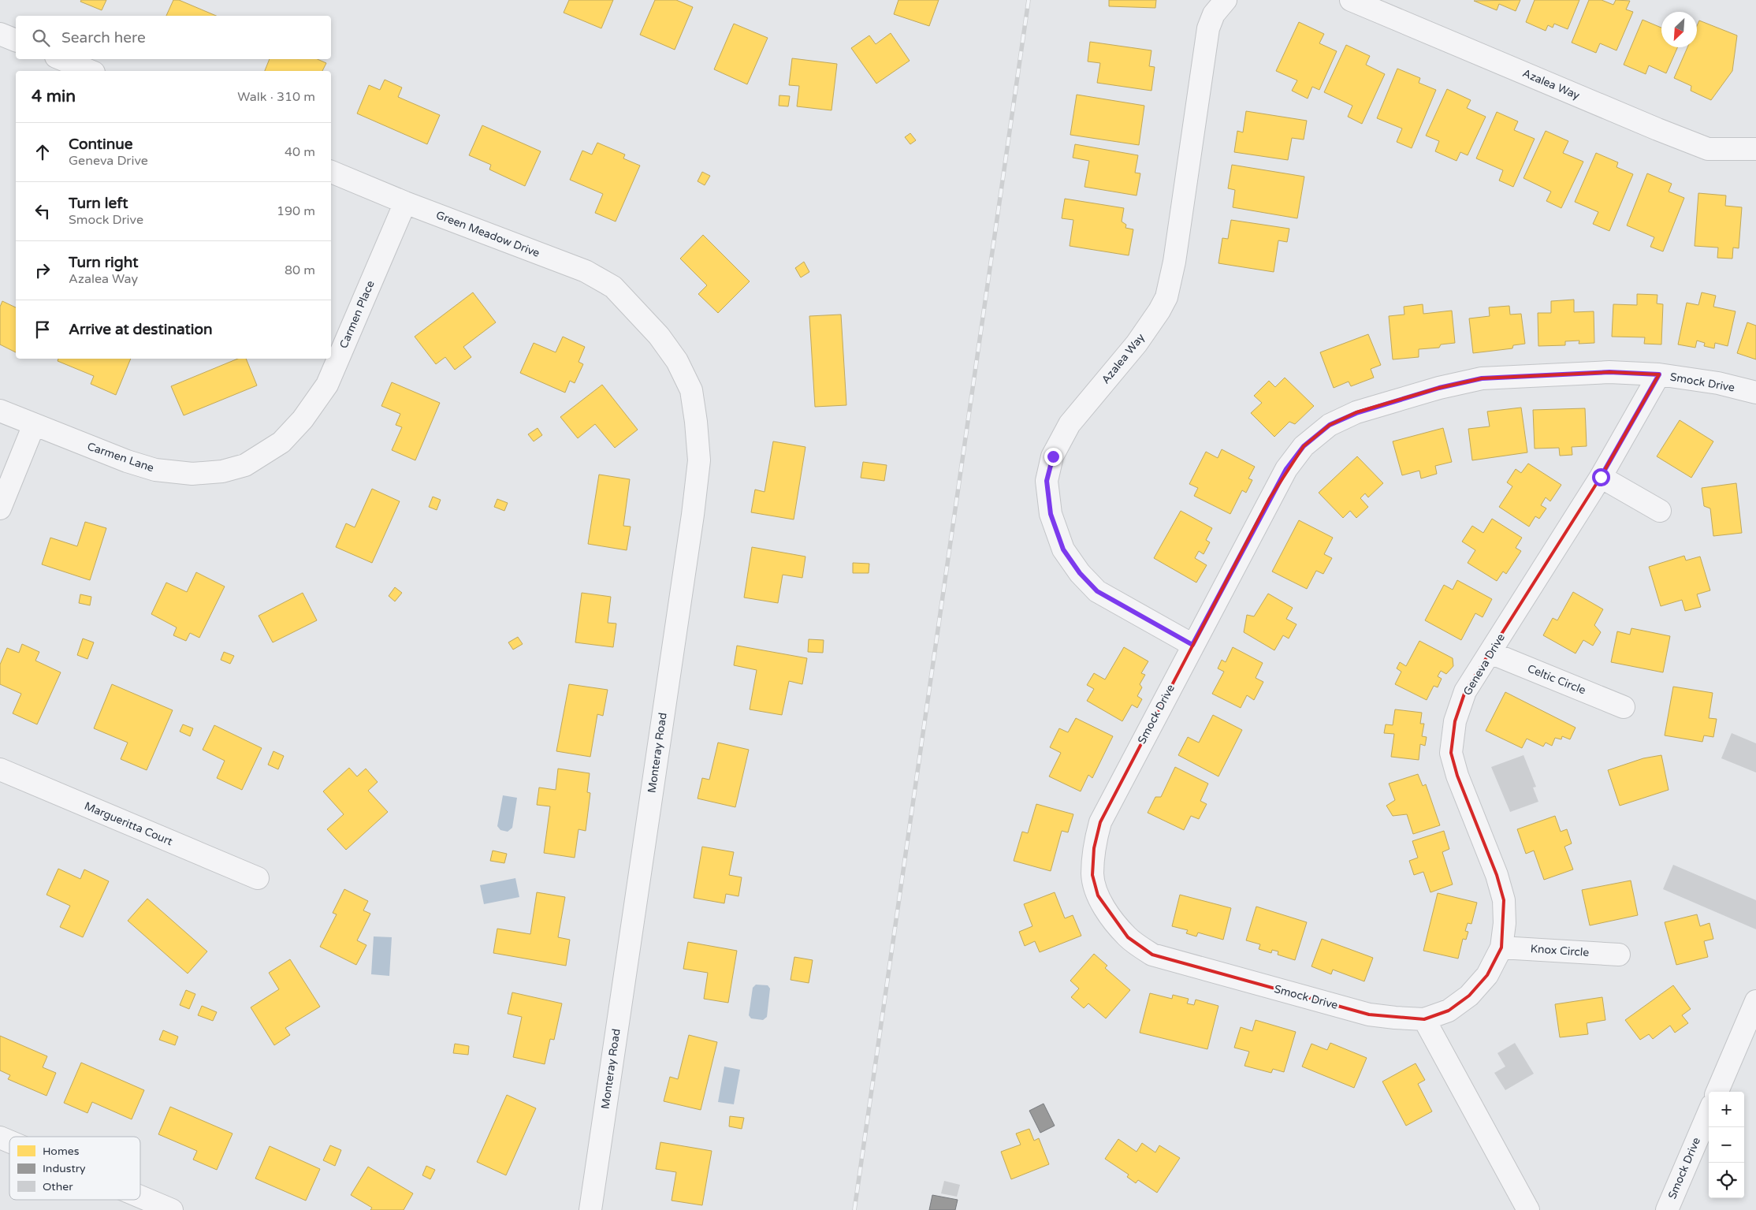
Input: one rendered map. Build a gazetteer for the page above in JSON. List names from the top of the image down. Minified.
{"streets":{"street":["Azalea Way","Green Meadow Drive","Carmen Place","Smock Drive","Carmen Lane","Geneva Drive","Celtic Circle","Monteray Road","Margueritta Court","Knox Circle"]},"crossings":[["Azalea Way","Smock Drive"],["Green Meadow Drive","Carmen Place"],["Green Meadow Drive","Monteray Road"],["Carmen Place","Carmen Lane"],["Smock Drive","Geneva Drive"],["Geneva Drive","Celtic Circle"],["Geneva Drive","Knox Circle"]],"legend":["Homes","Industry","Other"],"north":"bottom left","page":{"search":"Search here","heading":["4 min","Walk · 310 m"],"list":[["Continue","Geneva Drive","40 m"],["Turn left","Smock Drive","190 m"],["Turn right","Azalea Way","80 m"],"Arrive at destination"],"map_buttons":["+","−"]}}
